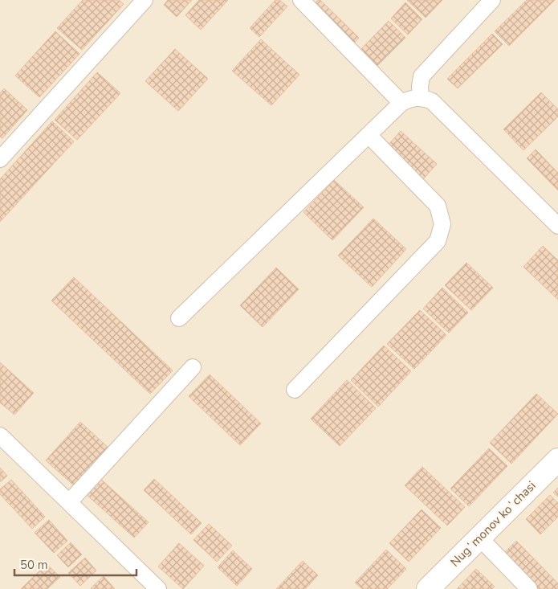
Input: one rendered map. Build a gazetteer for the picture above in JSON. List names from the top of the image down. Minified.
{"streets":{"main road":["Nugʻmonov koʻchasi"]},"scale_bar":"50 m"}
